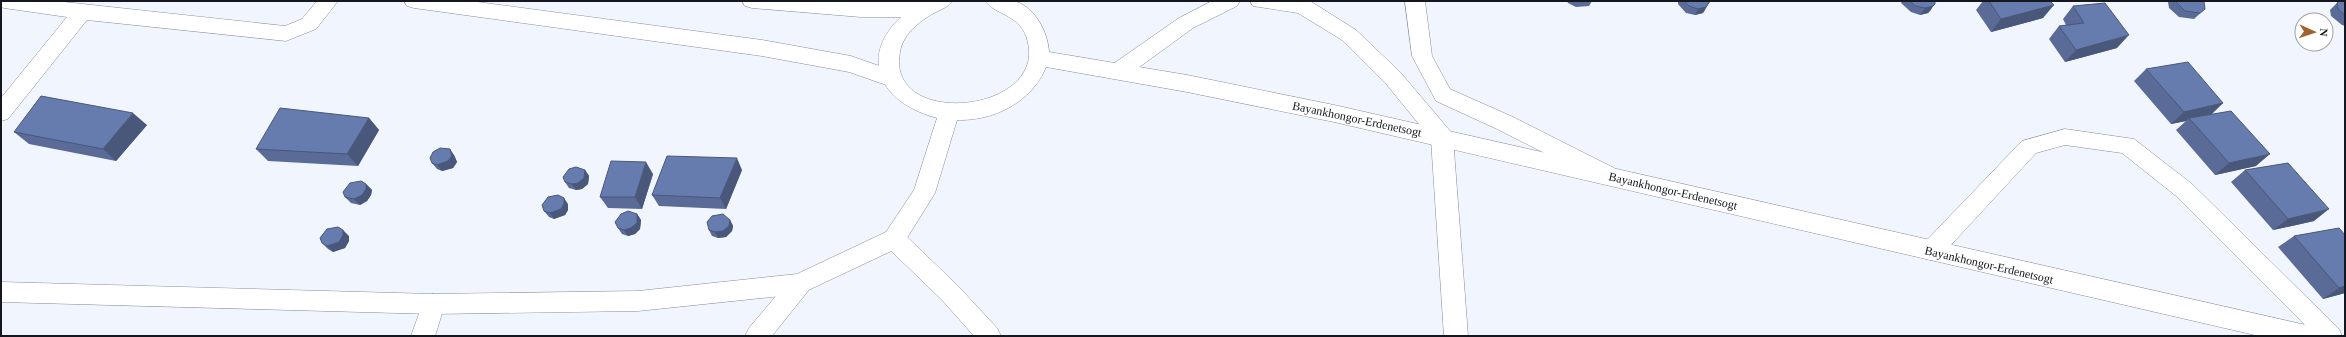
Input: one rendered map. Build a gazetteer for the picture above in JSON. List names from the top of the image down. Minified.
{"streets":{"street":["Bayankhongor-Erdenetsogt"]},"north":"right"}
